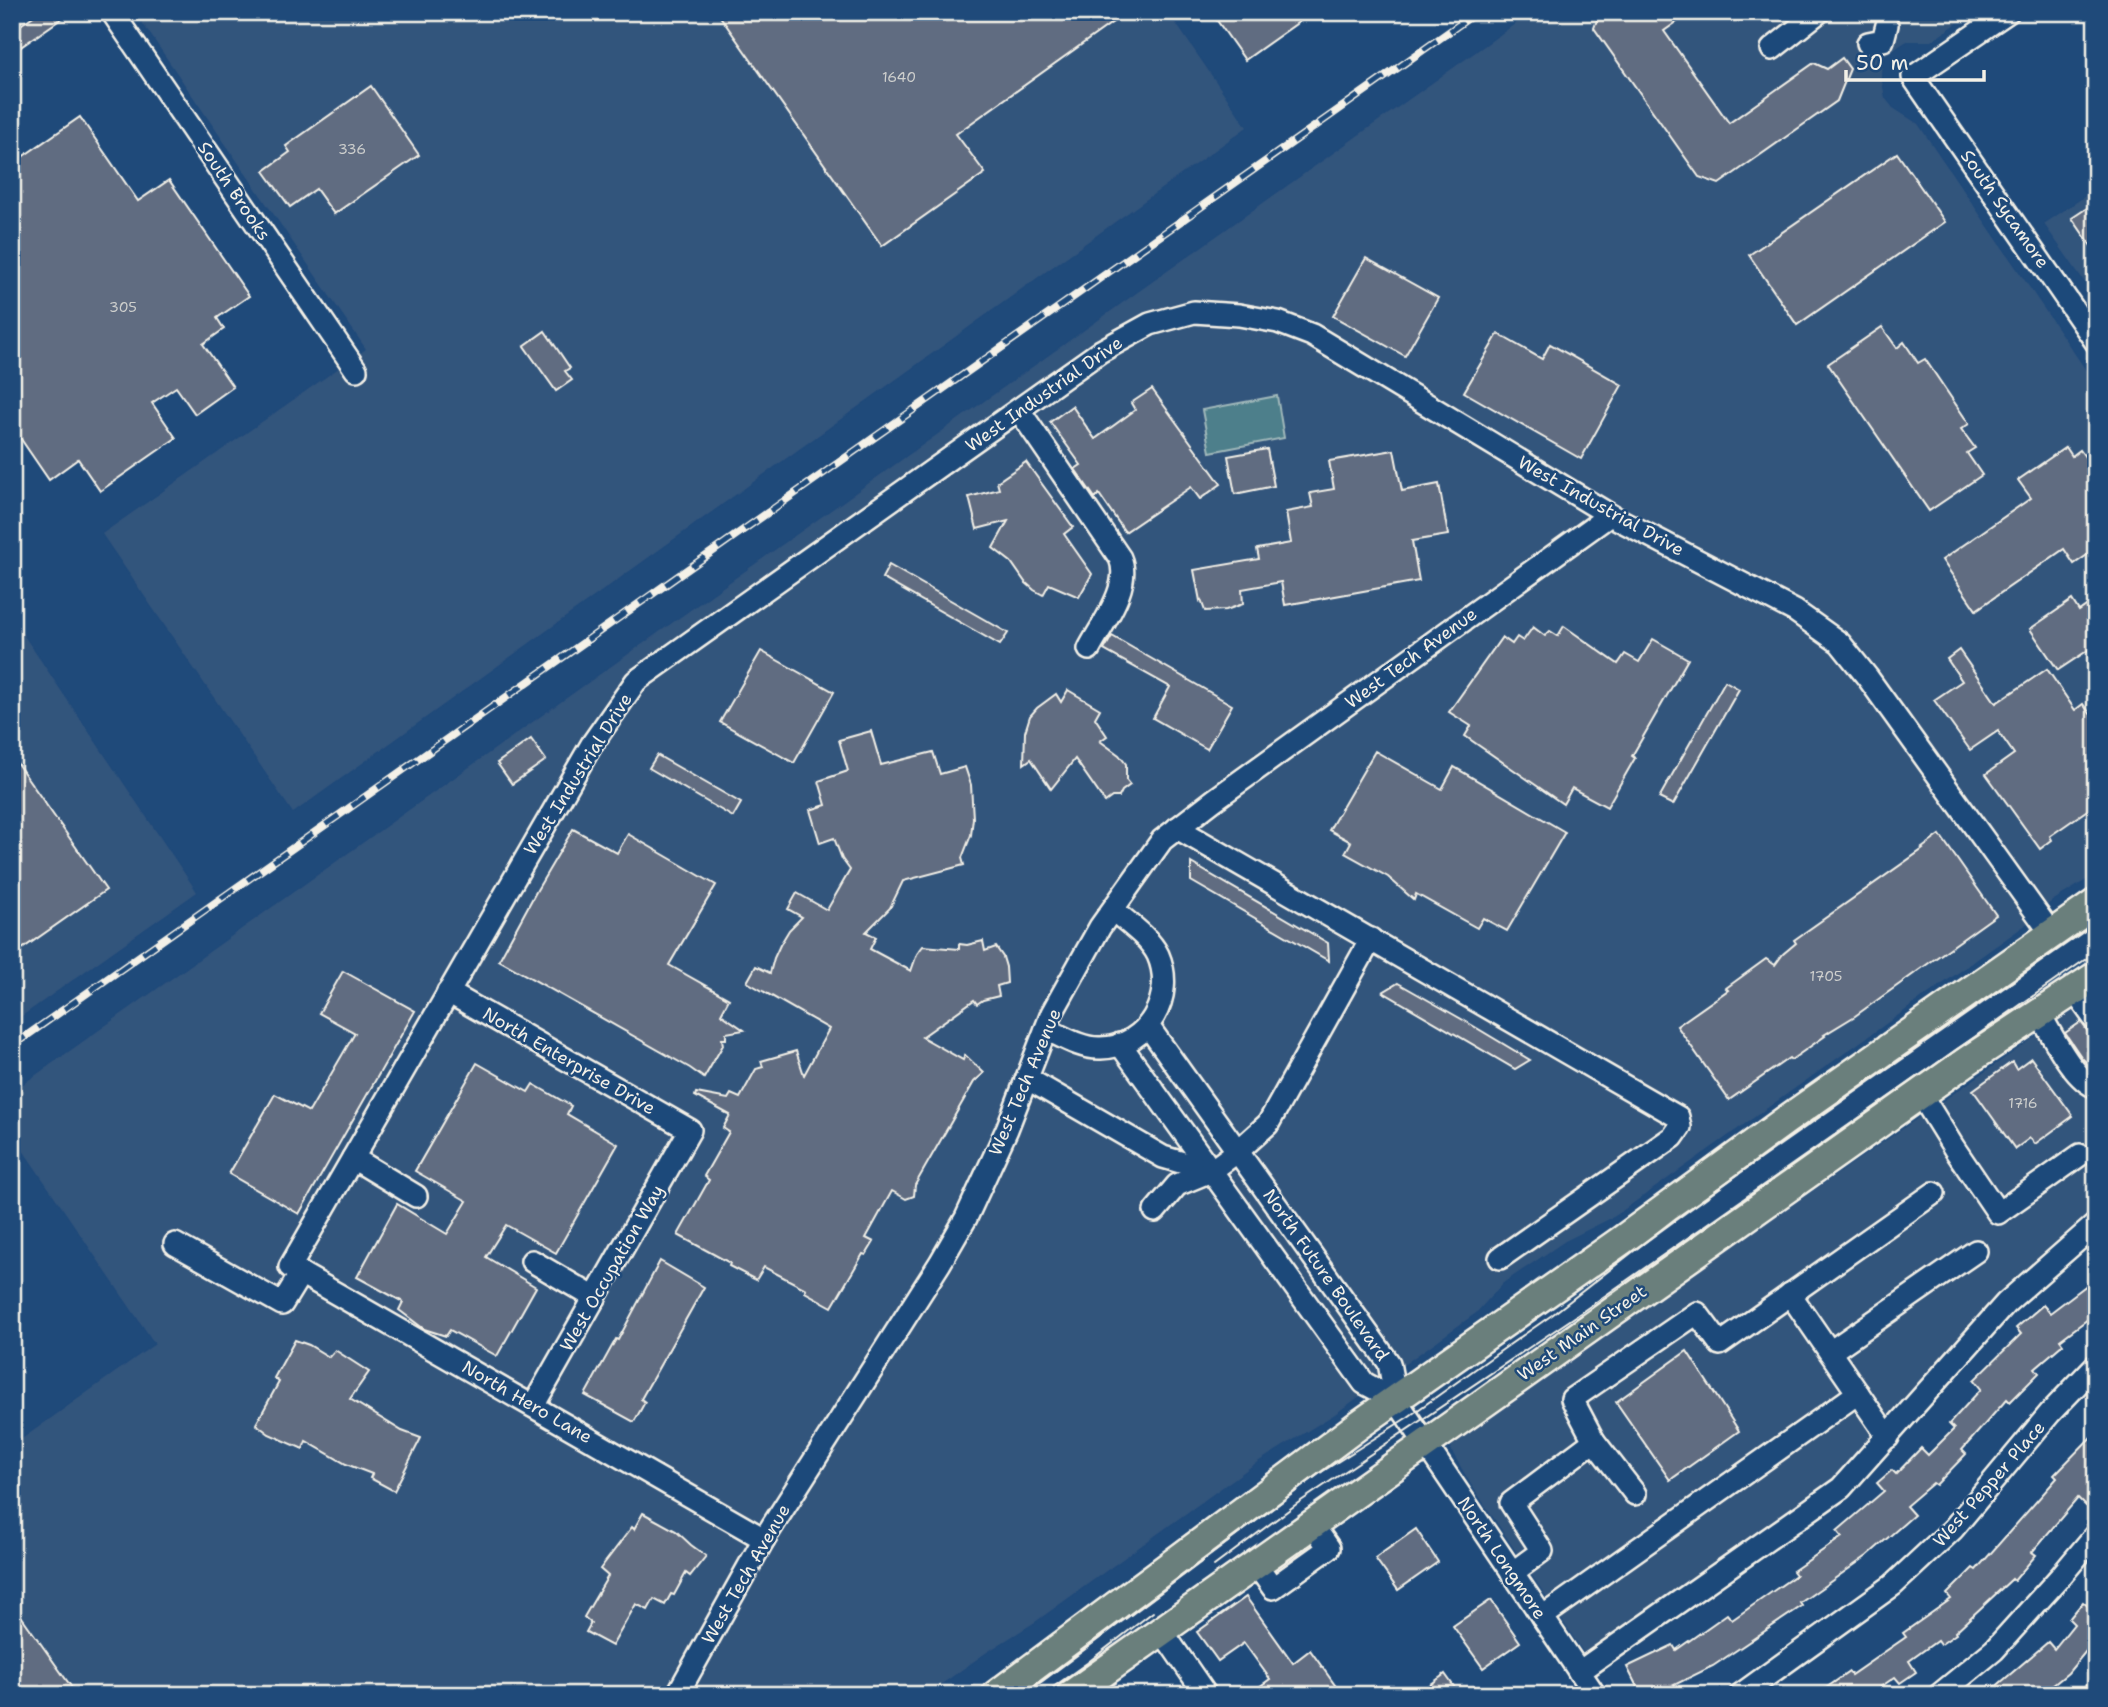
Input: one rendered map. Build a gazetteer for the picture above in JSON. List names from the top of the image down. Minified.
{"streets":{"main road":["West Main Street"],"street":["South Brooks","South Sycamore","West Industrial Drive","West Tech Avenue","North Enterprise Drive","West Occupation Way","North Future Boulevard","North Hero Lane","West Pepper Place","North Longmore"]},"crossings":[["West Industrial Drive","West Tech Avenue"],["West Industrial Drive","North Enterprise Drive"],["West Industrial Drive","West Main Street"],["West Industrial Drive","North Hero Lane"],["West Tech Avenue","North Hero Lane"],["North Enterprise Drive","West Occupation Way"],["West Occupation Way","North Hero Lane"],["North Future Boulevard","West Main Street"],["North Future Boulevard","North Longmore"],["West Main Street","North Longmore"]],"house_numbers":["1640","336","305","1705","1716"],"scale_bar":"50 m"}
